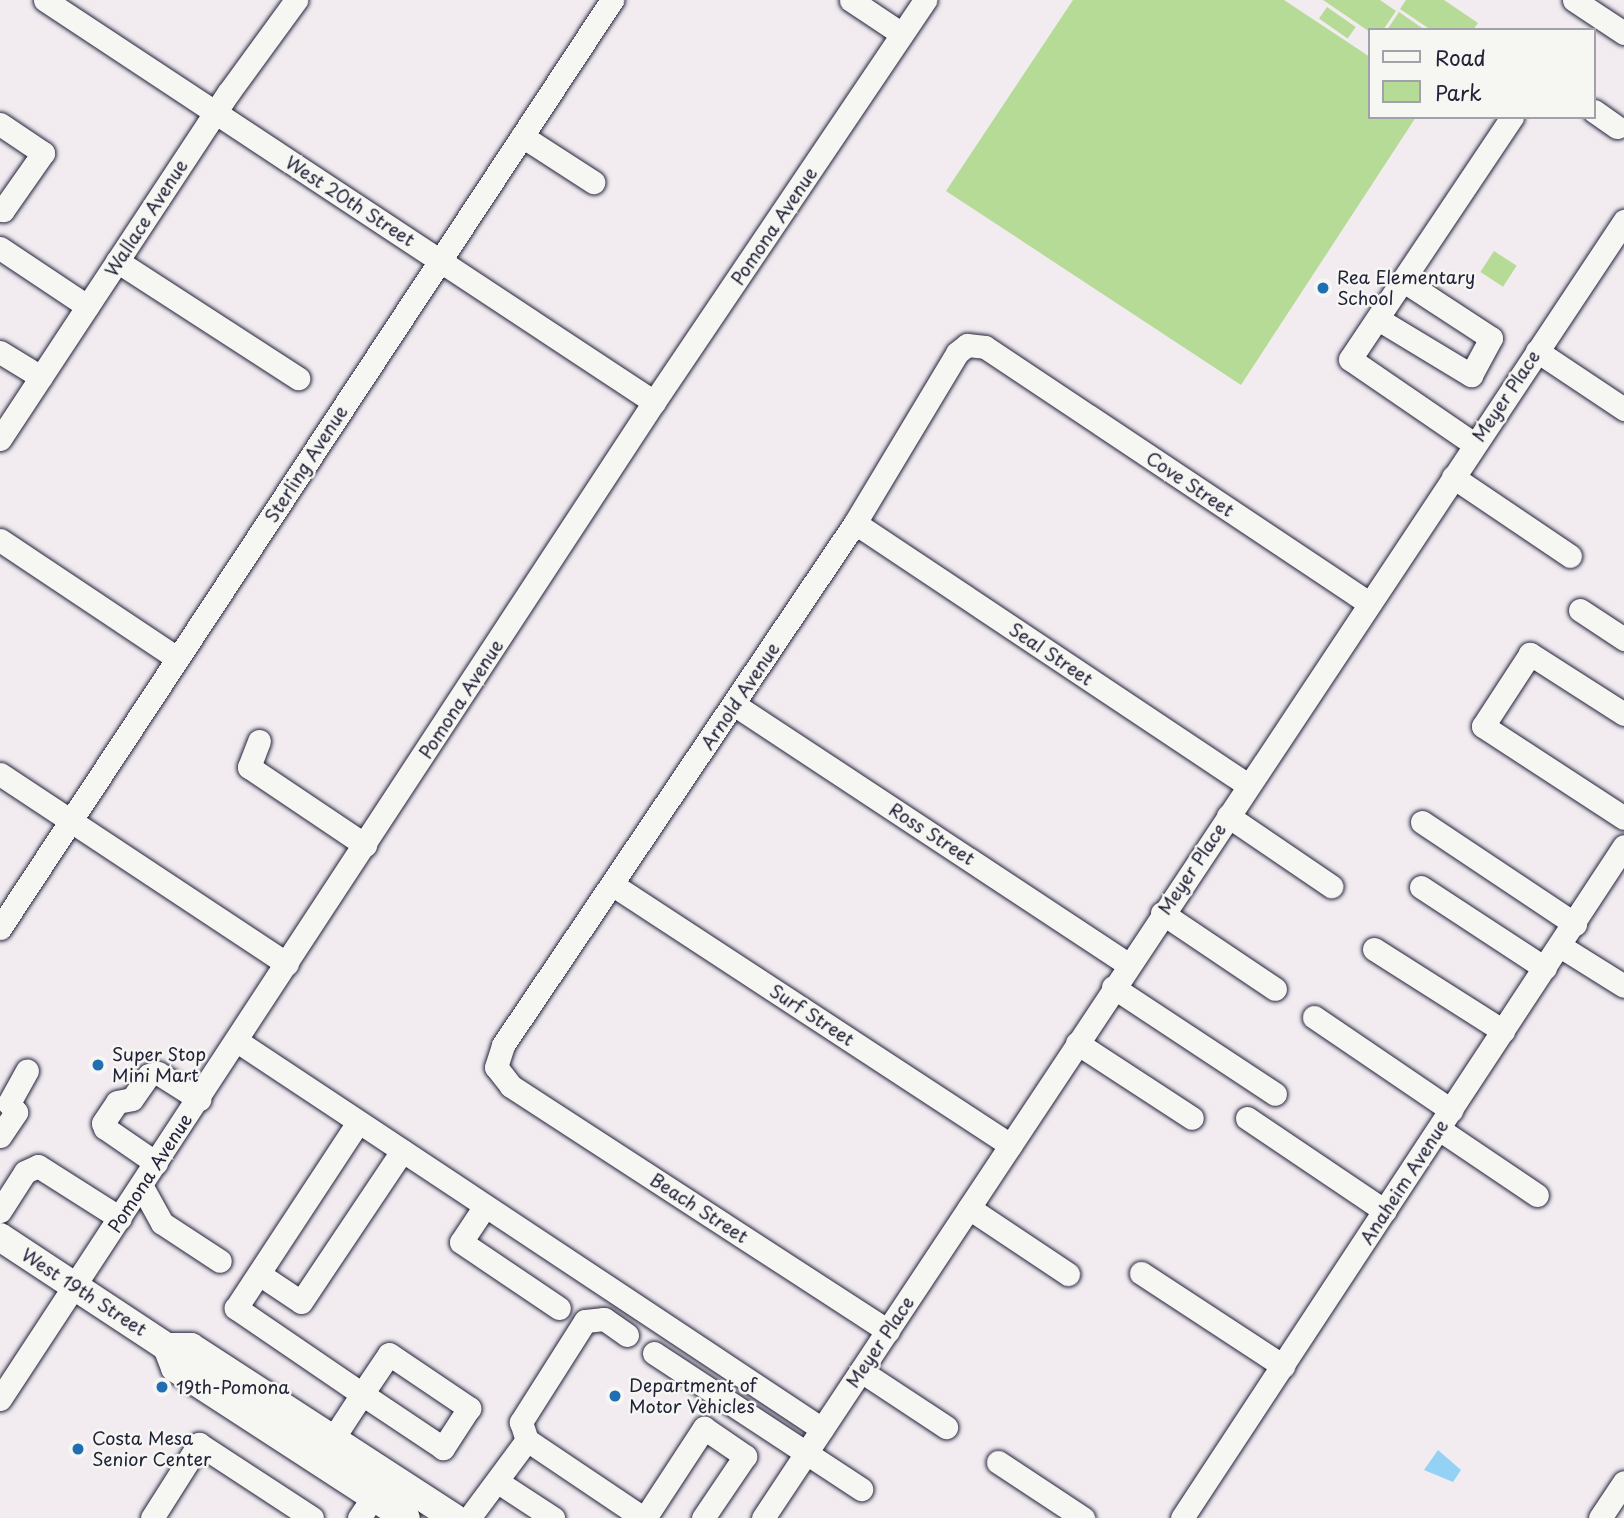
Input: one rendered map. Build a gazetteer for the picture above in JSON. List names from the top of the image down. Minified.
{"streets":{"main road":["West 19th Street"],"street":["West 20th Street","Wallace Avenue","Pomona Avenue","Meyer Place","Sterling Avenue","Cove Street","Seal Street","Arnold Avenue","Ross Street","Surf Street","Anaheim Avenue","Beach Street"]},"crossings":[["West 20th Street","Wallace Avenue"],["West 20th Street","Pomona Avenue"],["West 20th Street","Sterling Avenue"],["Pomona Avenue","West 19th Street"],["Meyer Place","Cove Street"],["Meyer Place","Seal Street"],["Meyer Place","Ross Street"],["Meyer Place","Surf Street"],["Meyer Place","Beach Street"],["Cove Street","Arnold Avenue"],["Seal Street","Arnold Avenue"],["Arnold Avenue","Ross Street"],["Arnold Avenue","Surf Street"],["Arnold Avenue","Beach Street"]],"places":["Rea Elementary School","Super Stop Mini Mart","19th-Pomona","Department of Motor Vehicles","Costa Mesa Senior Center"],"legend":["Road","Park"]}
